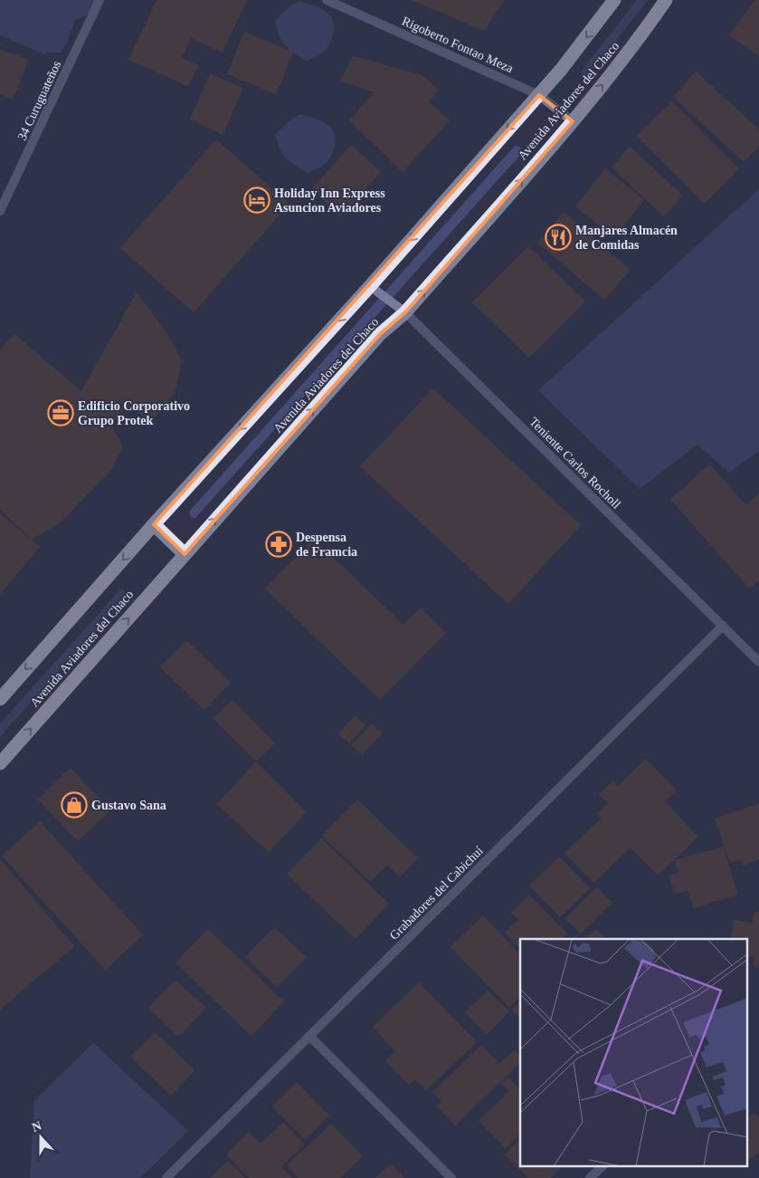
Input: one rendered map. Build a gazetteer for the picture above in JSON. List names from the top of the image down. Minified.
{"streets":{"highway":["Avenida Aviadores del Chaco"],"street":["Rigoberto Fontao Meza","34 Curuguateños","Teniente Carlos Rocholl","Grabadores del Cabichuí"]},"crossings":[["Rigoberto Fontao Meza","Avenida Aviadores del Chaco"],["Avenida Aviadores del Chaco","Teniente Carlos Rocholl"],["Teniente Carlos Rocholl","Grabadores del Cabichuí"]],"places":{"hotel":["Holiday Inn Express Asuncion Aviadores"],"restaurant":["Manjares Almacén de Comidas"],"office":["Edificio Corporativo Grupo Protek"],"pharmacy":["Despensa de Framcia"],"shop":["Gustavo Sana"]},"north":"top"}
